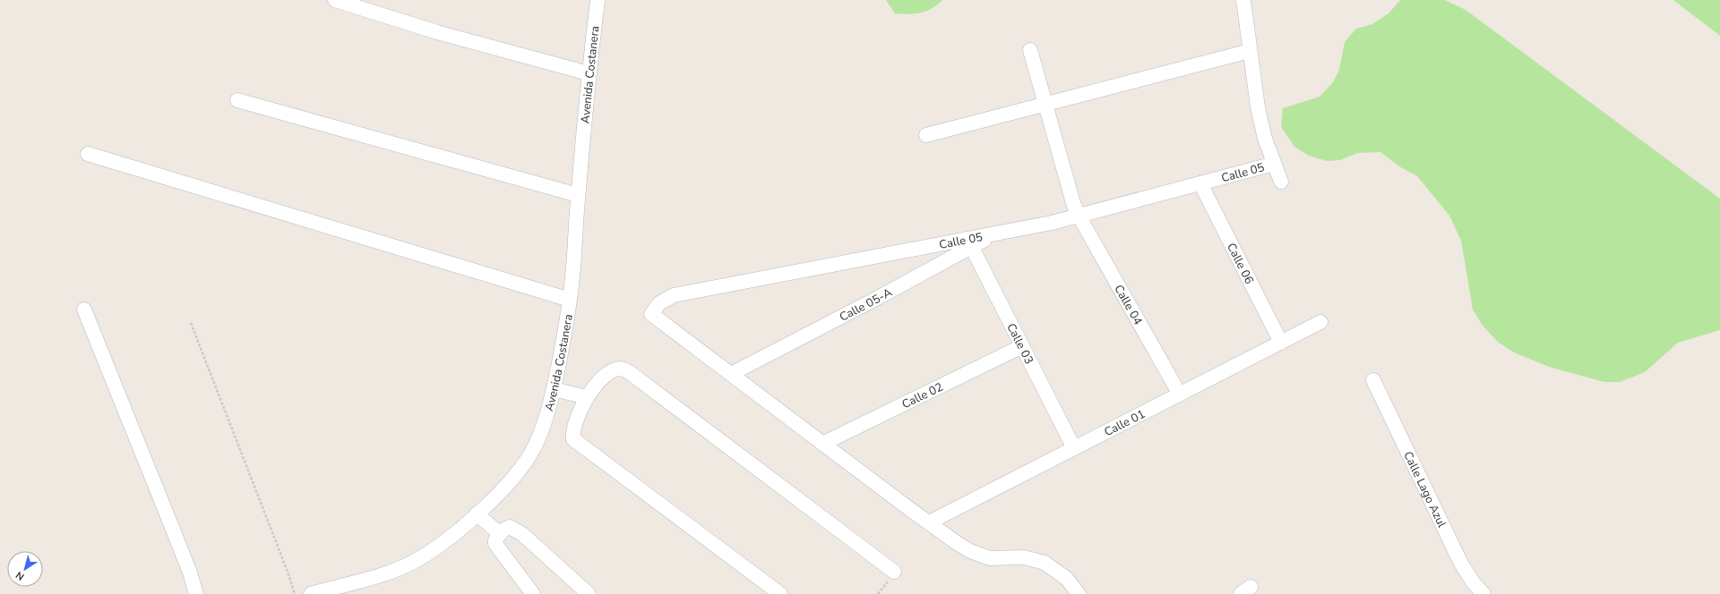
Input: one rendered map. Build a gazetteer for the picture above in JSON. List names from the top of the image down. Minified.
{"streets":{"street":["Avenida Costanera","Calle 05","Calle 06","Calle 05-A","Calle 04","Calle 03","Calle 02","Calle 01","Calle Lago Azul"]},"crossings":[["Calle 05","Calle 06"],["Calle 05","Calle 05-A"],["Calle 05","Calle 04"],["Calle 05","Calle 03"],["Calle 06","Calle 01"],["Calle 05-A","Calle 03"],["Calle 04","Calle 01"],["Calle 03","Calle 02"],["Calle 03","Calle 01"]],"north":"bottom left"}
